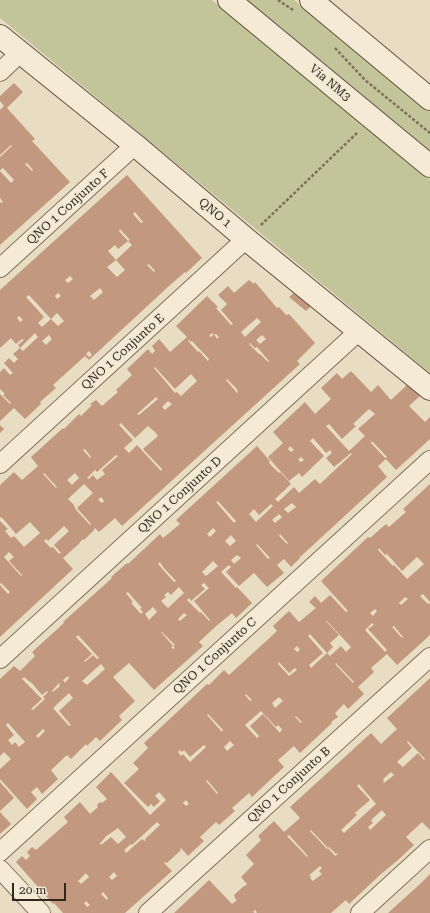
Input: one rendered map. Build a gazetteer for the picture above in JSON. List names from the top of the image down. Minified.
{"streets":{"street":["Via NM3","QNO 1 Conjunto F","QNO 1","QNO 1 Conjunto E","QNO 1 Conjunto D","QNO 1 Conjunto C","QNO 1 Conjunto B"]},"crossings":[["QNO 1 Conjunto F","QNO 1"],["QNO 1","QNO 1 Conjunto E"],["QNO 1","QNO 1 Conjunto D"]],"scale_bar":"20 m"}
